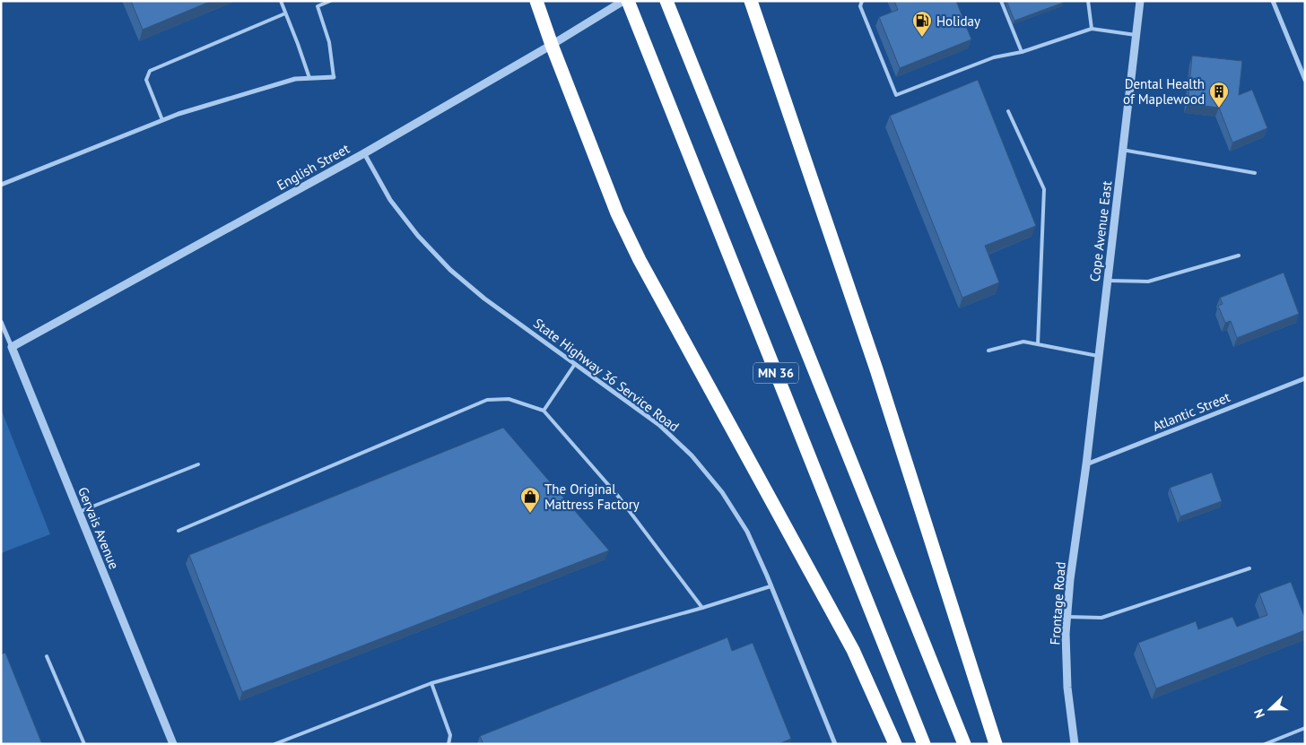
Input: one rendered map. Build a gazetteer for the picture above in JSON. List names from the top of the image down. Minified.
{"streets":{"highway":["MN 36"],"street":["English Street","Cope Avenue East","State Highway 36 Service Road","Atlantic Street","Gervais Avenue","Frontage Road"]},"crossings":[["English Street","State Highway 36 Service Road"],["English Street","Gervais Avenue"],["Cope Avenue East","Atlantic Street"],["Cope Avenue East","Frontage Road"],["Atlantic Street","Frontage Road"]],"places":{"fuel station":["Holiday"],"building":["Dental Health of Maplewood"],"shop":["The Original Mattress Factory"]},"north":"left"}
